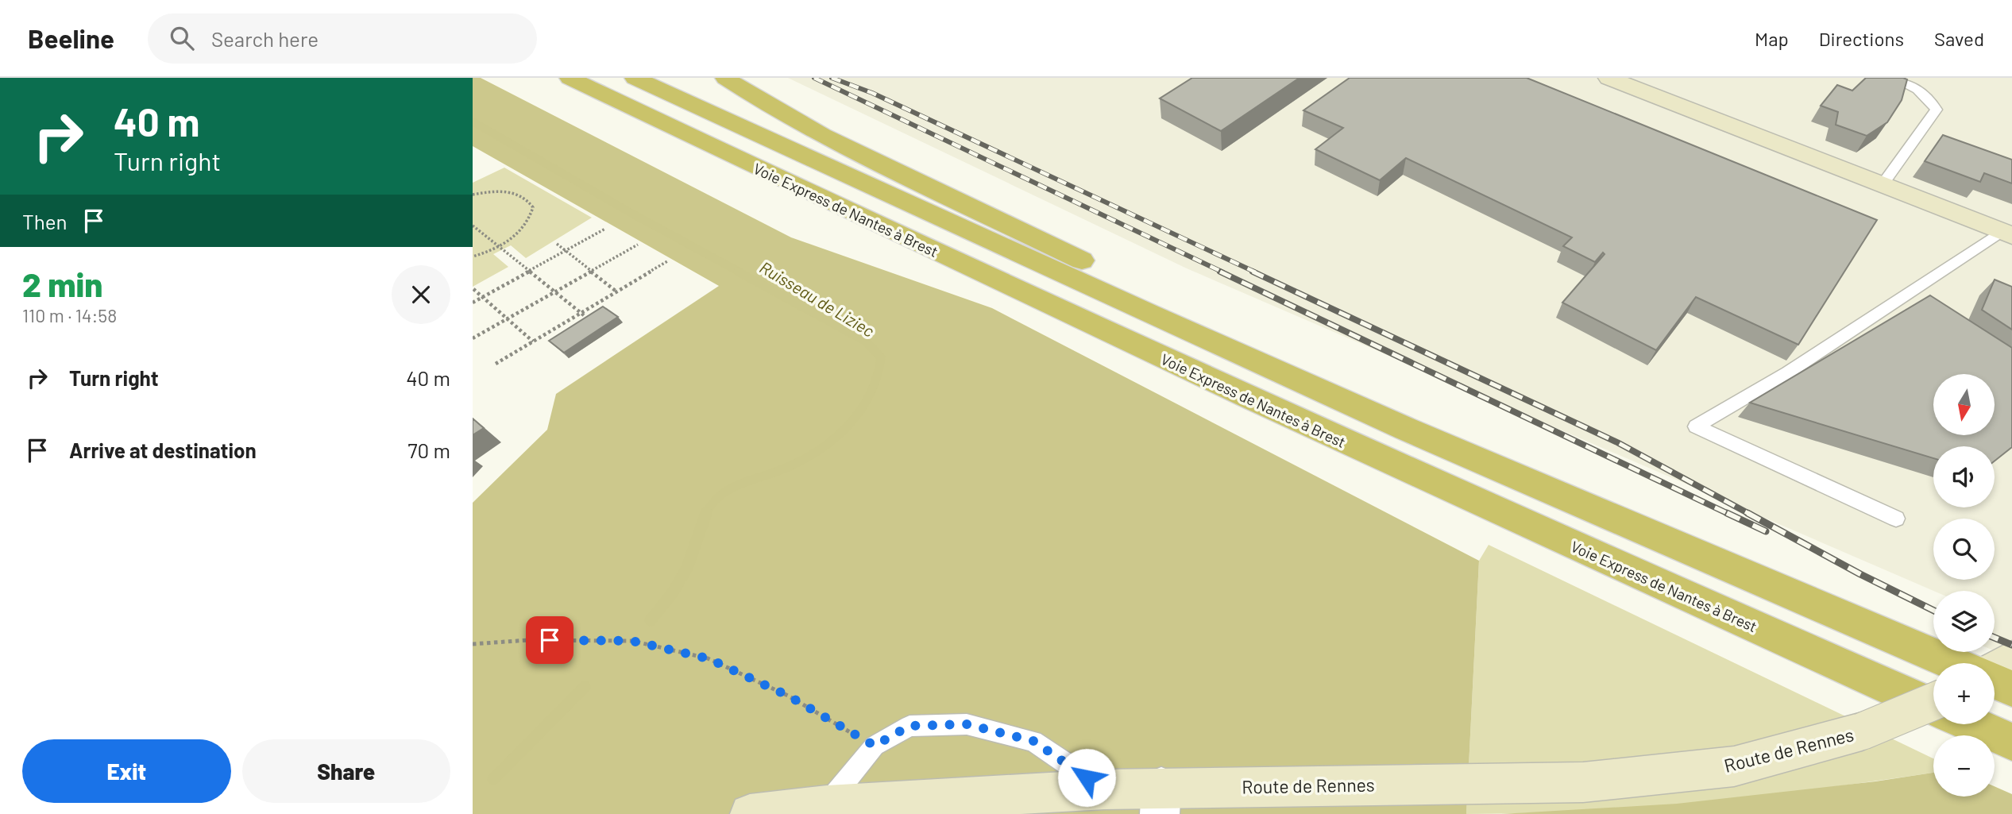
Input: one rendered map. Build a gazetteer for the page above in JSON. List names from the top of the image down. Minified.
{"streets":{"highway":["Voie Express de Nantes à Brest"],"main road":["Route de Rennes"]},"water":["Ruisseau de Liziec"],"north":"bottom","page":{"header":"Beeline","search":"Search here","nav":["Map","Directions","Saved"],"turn":["40 m","Turn right"],"then":"Then","heading":["2 min","110 m · 14:58"],"list":[{"name":"Turn right","value":"40 m"},{"name":"Arrive at destination","value":"70 m"}],"map_buttons":["+","−"],"buttons":["Exit","Share"]}}
